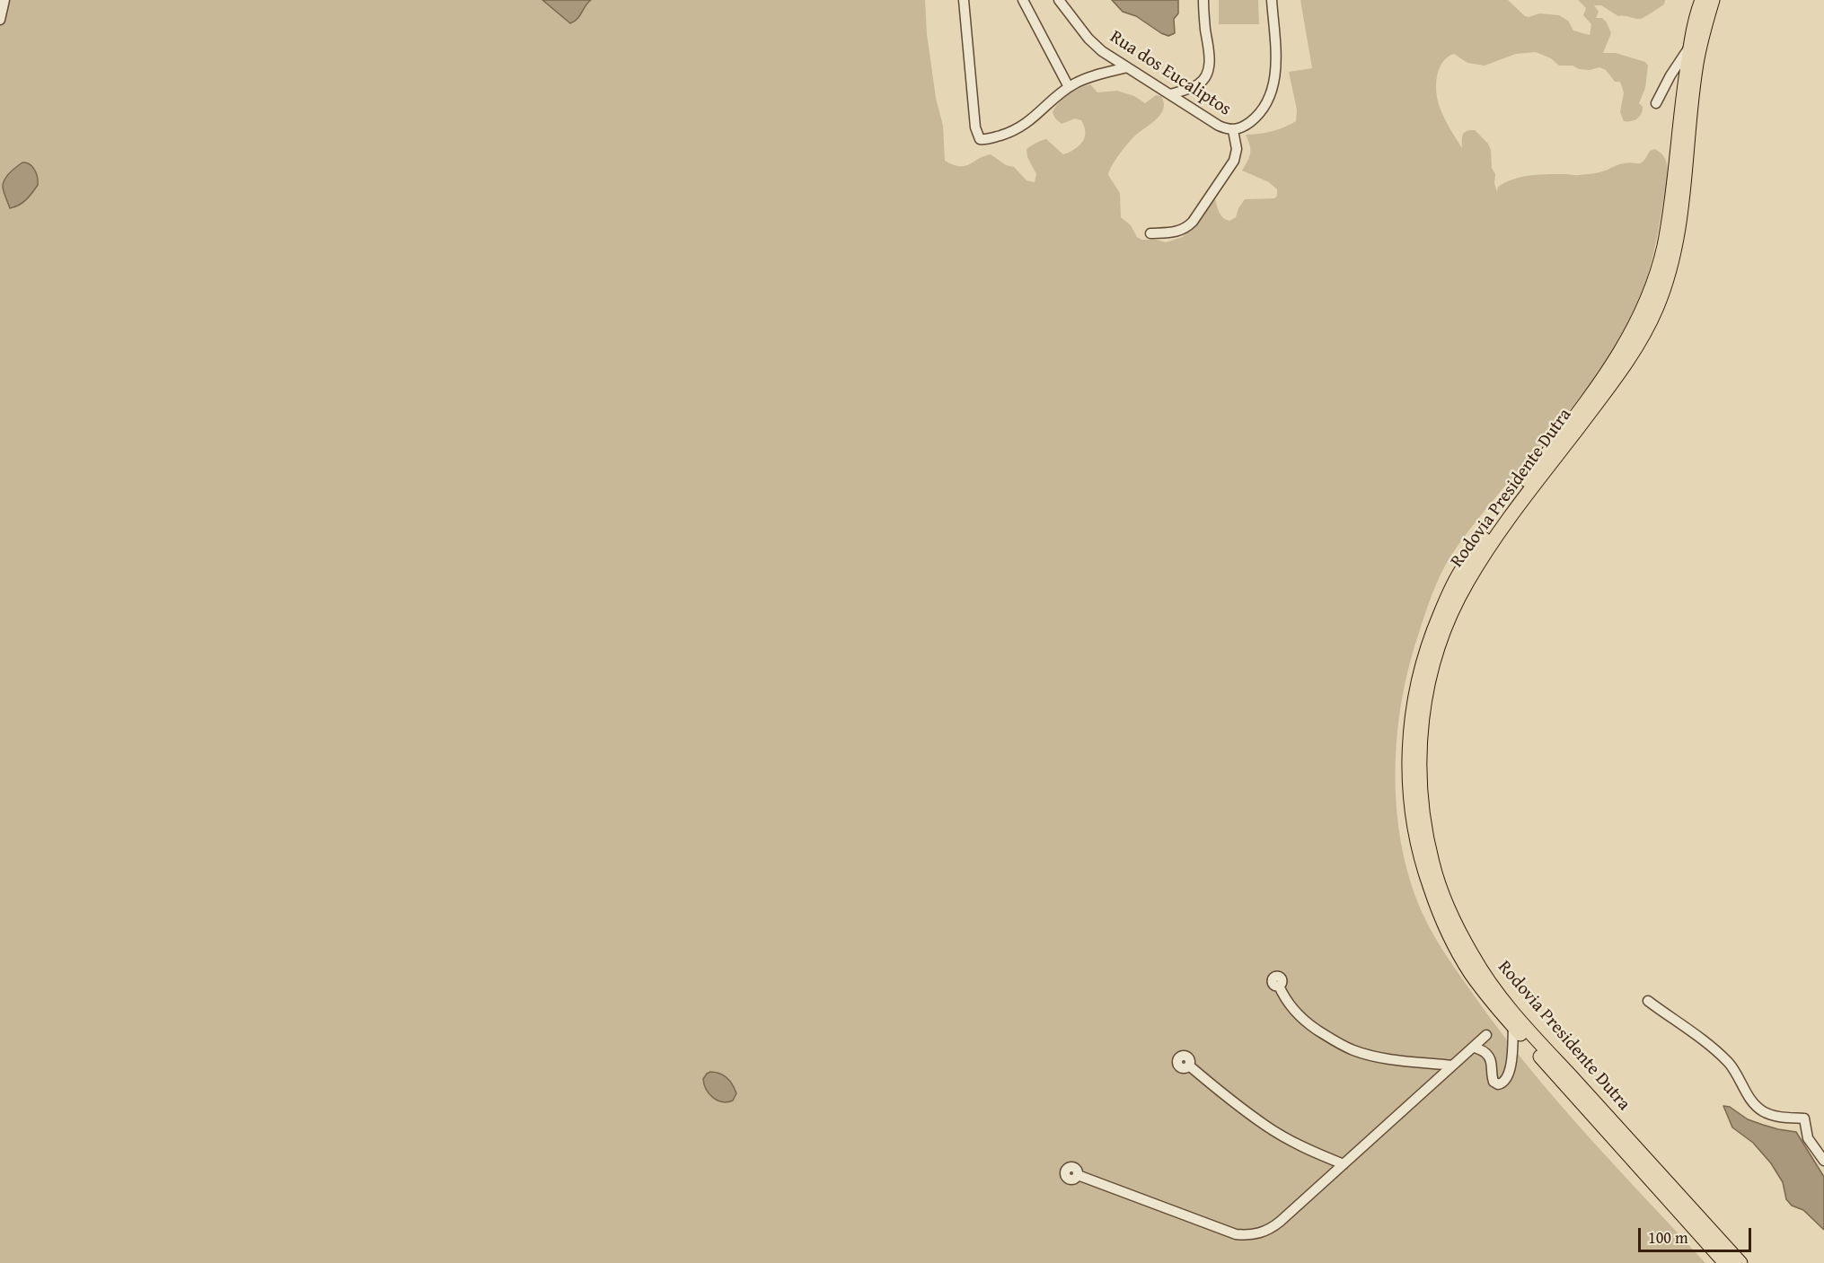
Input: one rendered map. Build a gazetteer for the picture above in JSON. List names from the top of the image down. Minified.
{"streets":{"highway":["Rodovia Presidente Dutra"],"street":["Rua dos Eucaliptos"]},"scale_bar":"100 m"}
